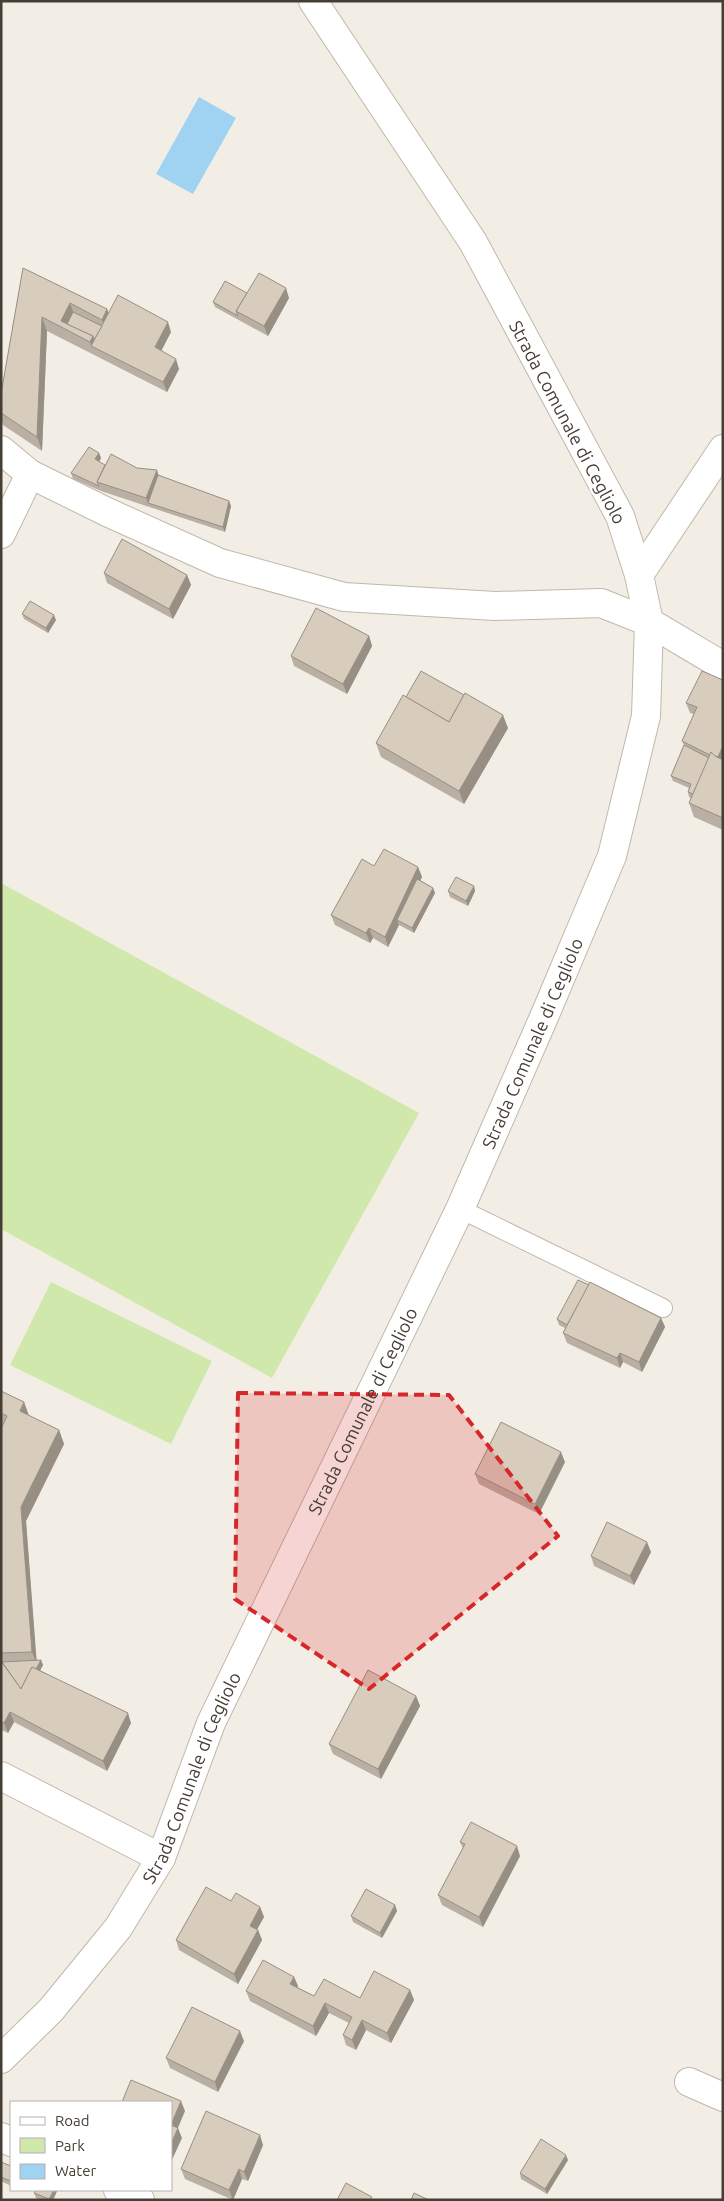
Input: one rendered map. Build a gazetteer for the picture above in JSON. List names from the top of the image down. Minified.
{"streets":{"street":["Strada Comunale di Cegliolo"]},"legend":["Road","Park","Water"]}
